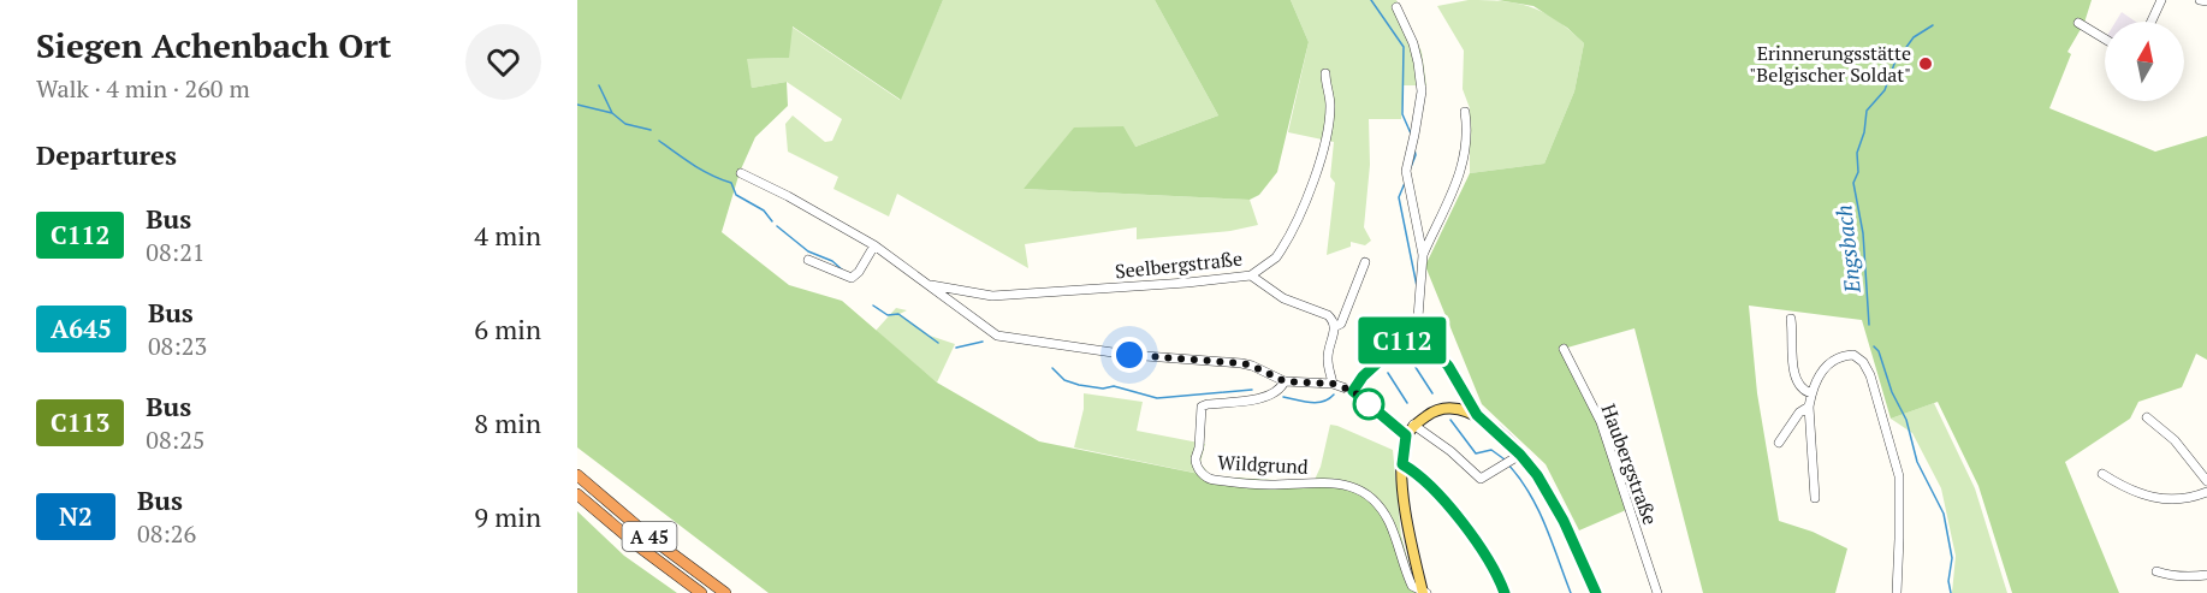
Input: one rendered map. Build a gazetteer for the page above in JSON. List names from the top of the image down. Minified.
{"streets":{"highway":["A 45"],"street":["Seelbergstraße","Wildgrund","Haubergstraße"]},"water":["Engsbach"],"places":["Erinnerungsstätte \"Belgischer Soldat\""],"lines":["bus line C112"],"north":"top","page":{"heading":[["Siegen Achenbach Ort","Walk · 4 min · 260 m"],"Departures"],"on_map":"C112","list":[{"mark":"C112","name":"Bus","note":"08:21","value":"4 min"},{"mark":"A645","name":"Bus","note":"08:23","value":"6 min"},{"mark":"C113","name":"Bus","note":"08:25","value":"8 min"},{"mark":"N2","name":"Bus","note":"08:26","value":"9 min"}]}}
